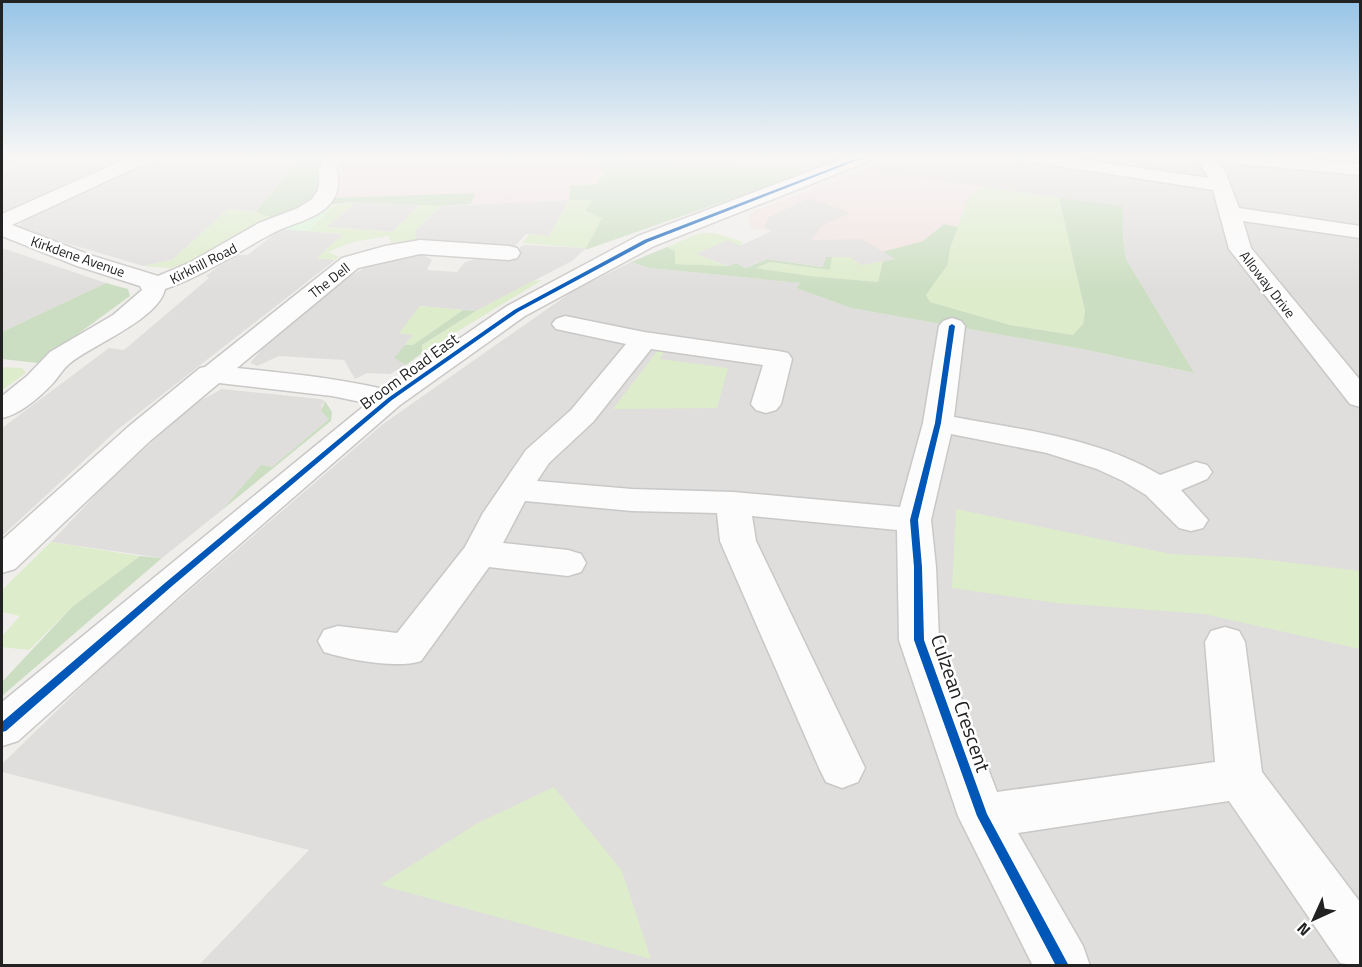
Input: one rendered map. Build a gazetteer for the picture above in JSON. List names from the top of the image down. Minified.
{"streets":{"street":["Kirkdene Avenue","Kirkhill Road","The Dell","Alloway Drive","Broom Road East","Culzean Crescent"]},"crossings":[["Kirkdene Avenue","Kirkhill Road"]],"north":"bottom left"}
